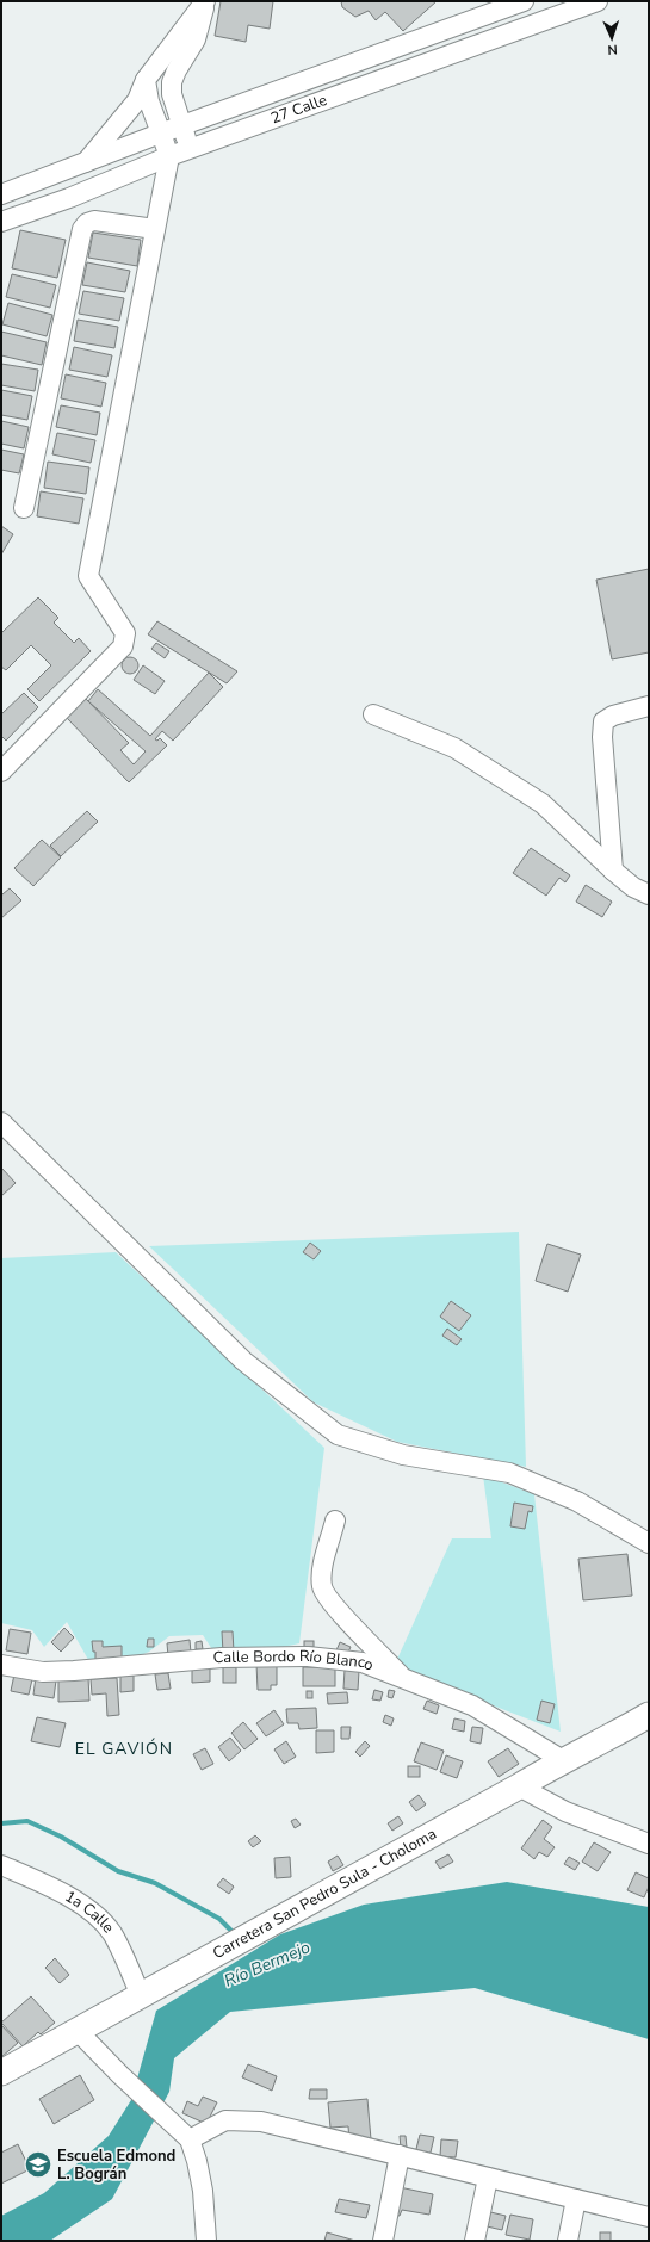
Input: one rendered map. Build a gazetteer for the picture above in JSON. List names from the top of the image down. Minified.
{"streets":{"main road":["Carretera San Pedro Sula - Choloma"],"street":["27 Calle","Calle Bordo Río Blanco","1a Calle"]},"crossings":[["Calle Bordo Río Blanco","Carretera San Pedro Sula - Choloma"],["Carretera San Pedro Sula - Choloma","1a Calle"]],"districts":["EL GAVIÓN"],"water":["Río Bermejo"],"places":{"school or university":["Escuela Edmond L. Bográn"]},"north":"bottom"}
